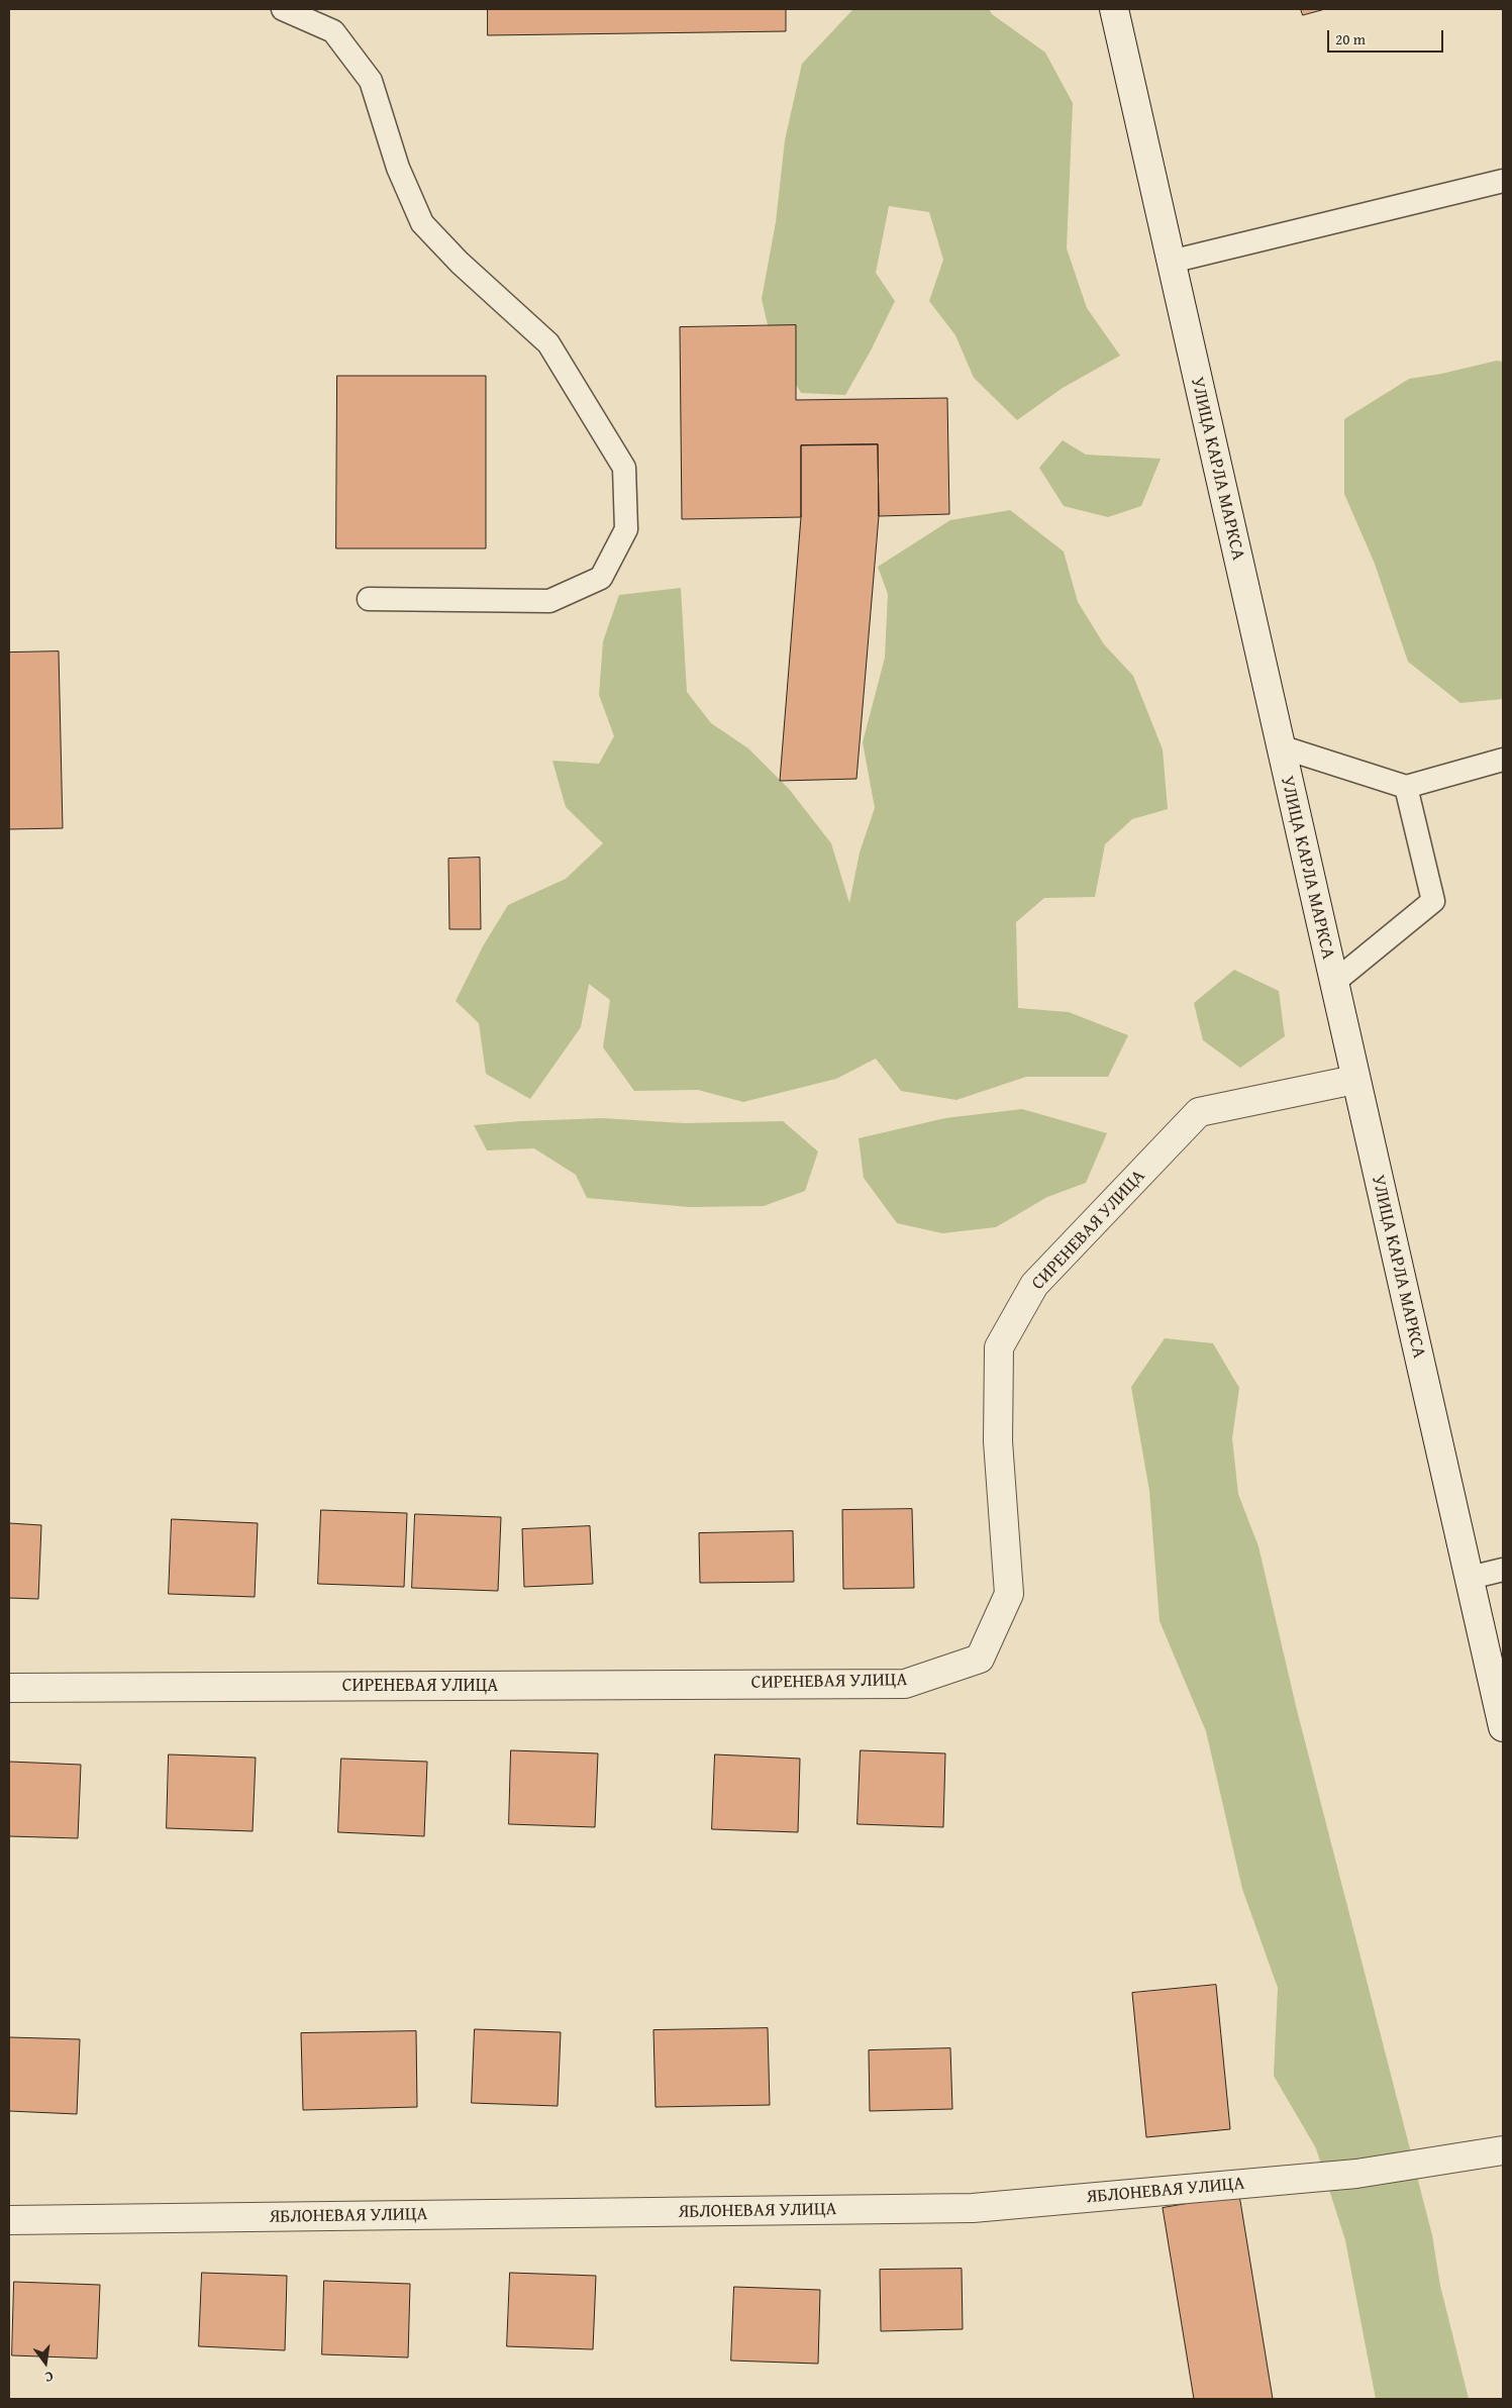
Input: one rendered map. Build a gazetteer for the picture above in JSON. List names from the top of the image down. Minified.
{"streets":{"street":["УЛИЦА КАРЛА МАРКСА","СИРЕНЕВАЯ УЛИЦА","ЯБЛОНЕВАЯ УЛИЦА"]},"crossings":[["УЛИЦА КАРЛА МАРКСА","СИРЕНЕВАЯ УЛИЦА"]],"scale_bar":"20 m","north":"bottom"}
